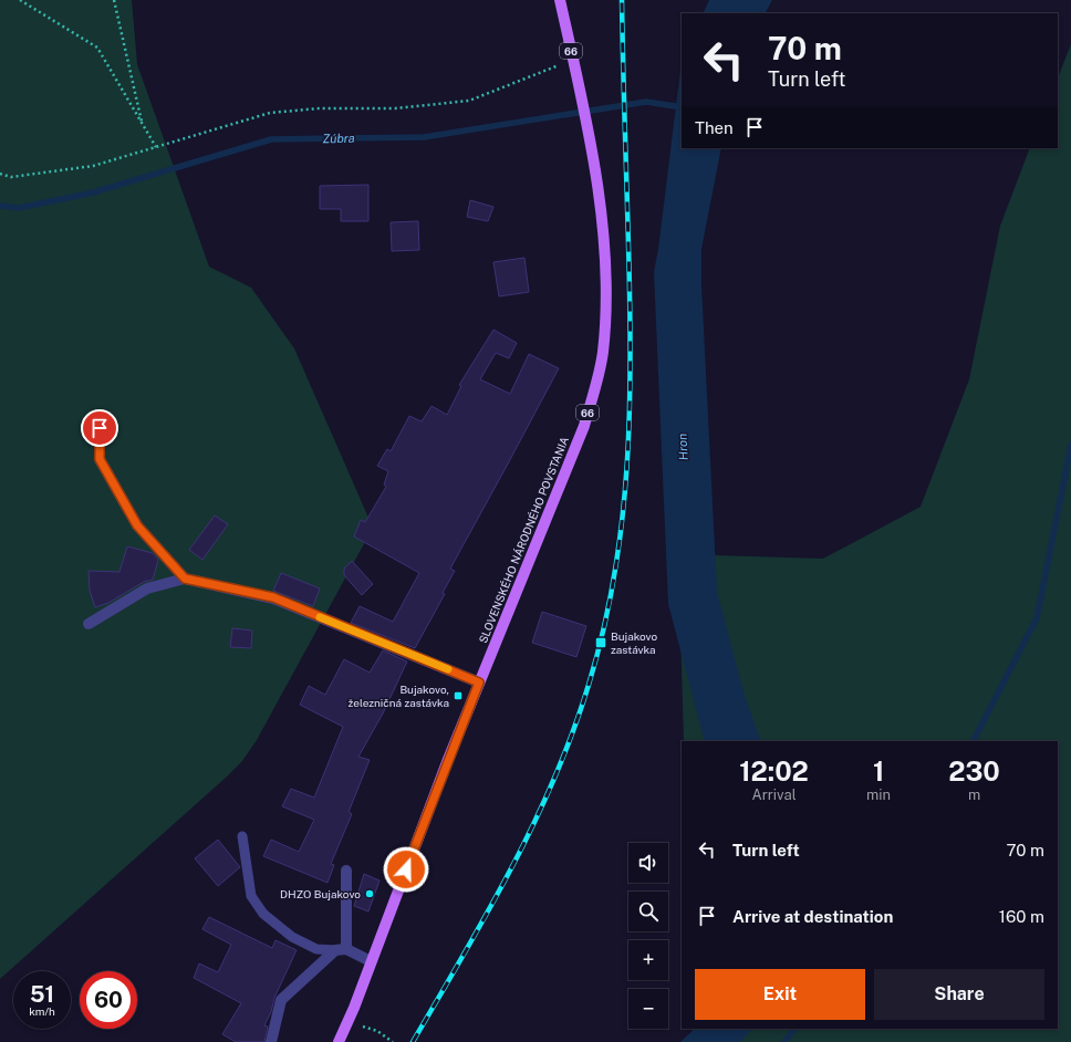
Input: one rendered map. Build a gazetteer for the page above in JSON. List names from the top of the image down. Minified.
{"streets":{"main road":["66","SLOVENSKÉHO NÁRODNÉHO POVSTANIA"]},"water":["Zúbra","Hron"],"places":{"transit":["Bujakovo zastávka","Bujakovo, železničná zastávka"],"other":["DHZO Bujakovo"]},"page":{"turn":["70 m","Turn left"],"then":"Then","eta":["12:02","Arrival","1","min","230","m"],"list":[{"name":"Turn left","value":"70 m"},{"name":"Arrive at destination","value":"160 m"}],"map_buttons":["+","−"],"buttons":["Exit","Share"],"speed":"51 km/h","limit":"60"}}
